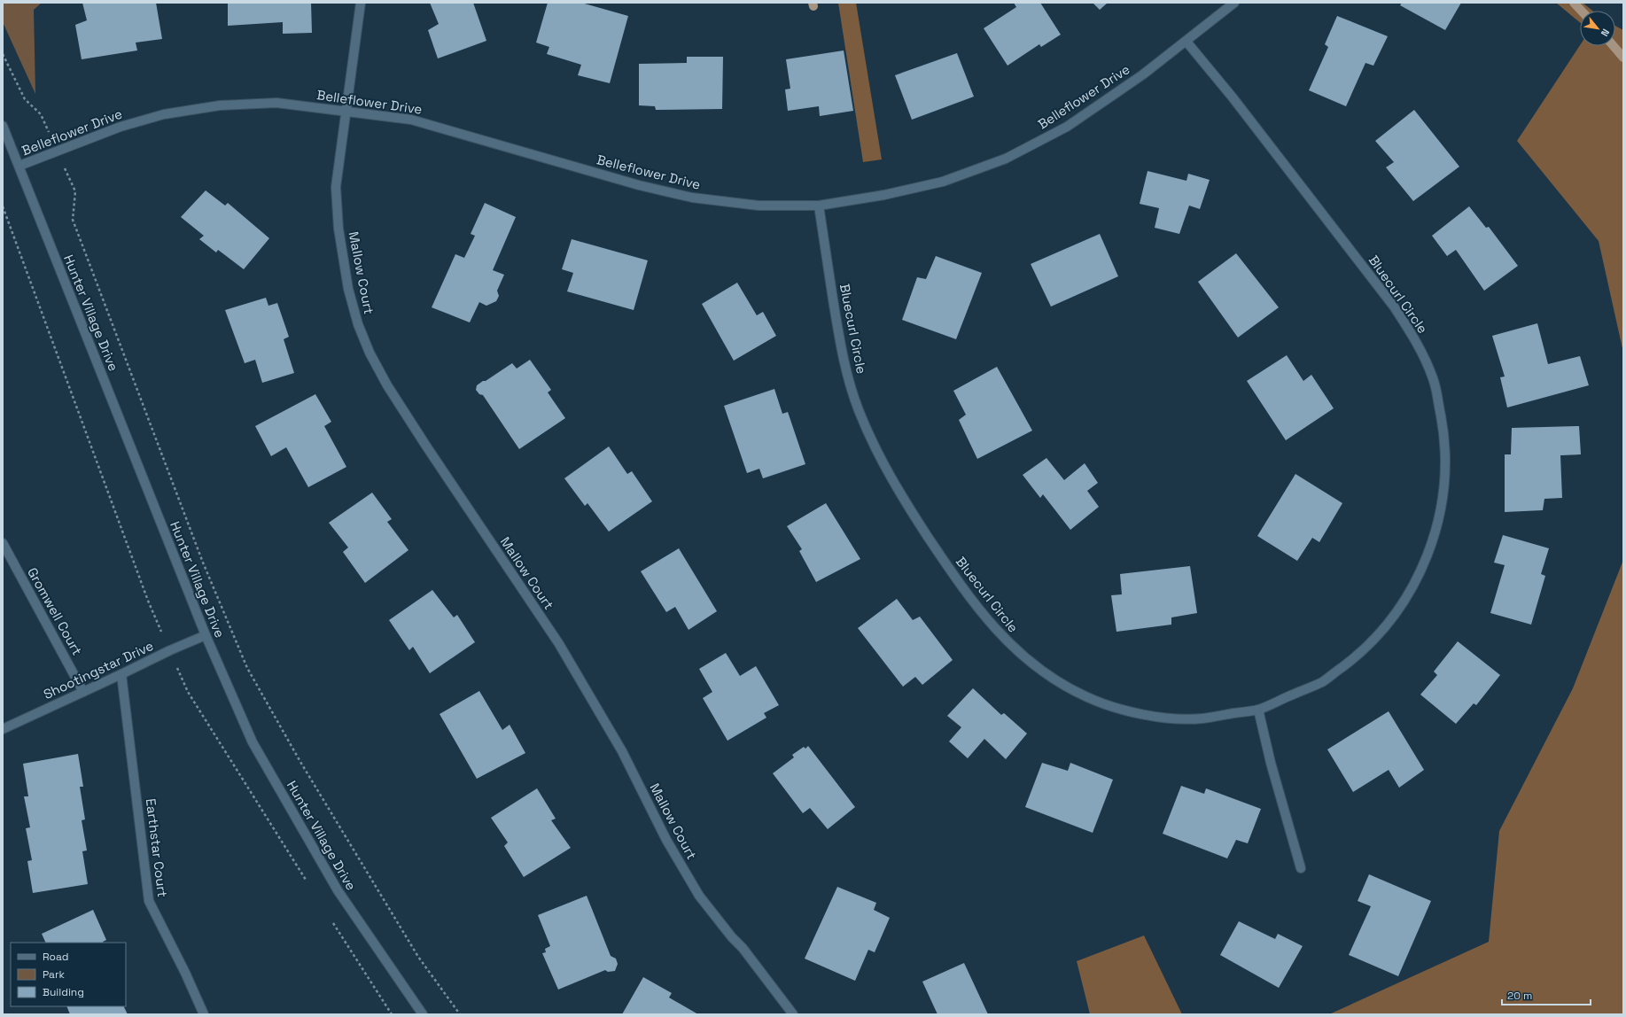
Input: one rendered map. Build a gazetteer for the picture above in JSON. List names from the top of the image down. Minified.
{"streets":{"street":["Belleflower Drive","Mallow Court","Bluecurl Circle","Hunter Village Drive","Gromwell Court","Shootingstar Drive","Earthstar Court"]},"crossings":[["Belleflower Drive","Mallow Court"],["Belleflower Drive","Bluecurl Circle"],["Belleflower Drive","Hunter Village Drive"],["Hunter Village Drive","Shootingstar Drive"],["Gromwell Court","Shootingstar Drive"],["Shootingstar Drive","Earthstar Court"]],"legend":["Road","Park","Building"],"scale_bar":"20 m","north":"bottom right"}
